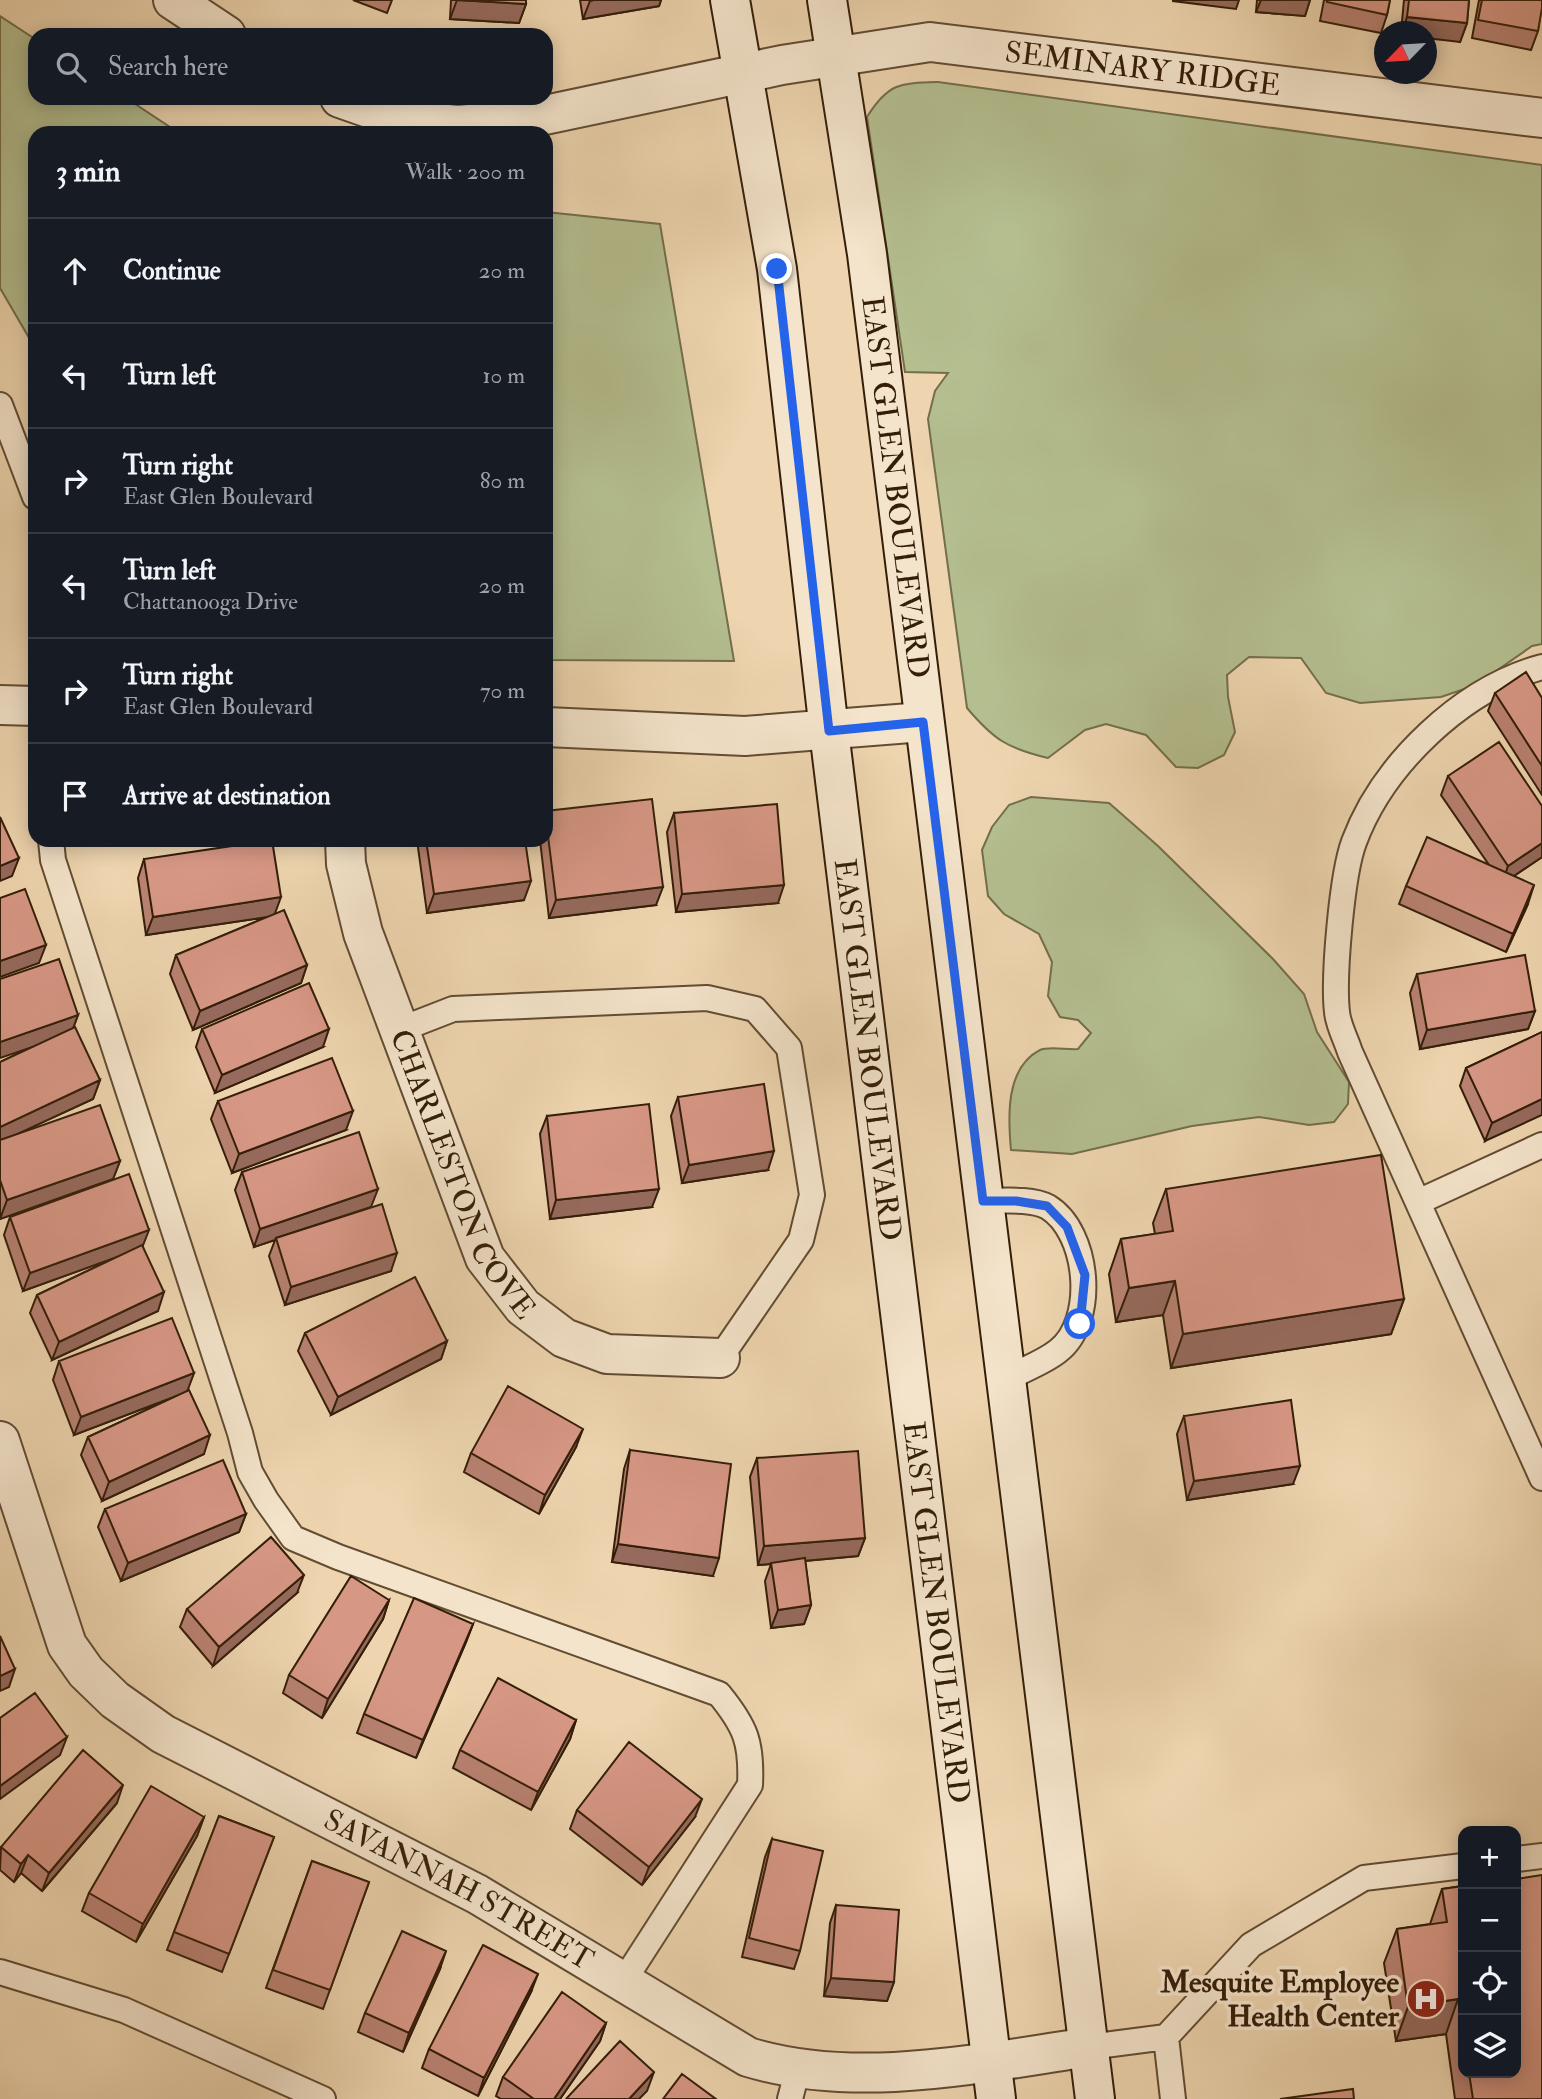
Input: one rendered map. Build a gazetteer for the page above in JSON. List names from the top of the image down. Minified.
{"streets":{"main road":["SEMINARY RIDGE","EAST GLEN BOULEVARD","CHARLESTON COVE","SAVANNAH STREET"]},"crossings":[["SEMINARY RIDGE","EAST GLEN BOULEVARD"],["EAST GLEN BOULEVARD","SAVANNAH STREET"]],"places":{"hospital":["Mesquite Employee Health Center"]},"north":"bottom left","page":{"search":"Search here","heading":["3 min","Walk · 200 m"],"list":[["Continue","20 m"],["Turn left","10 m"],["Turn right","East Glen Boulevard","80 m"],["Turn left","Chattanooga Drive","20 m"],["Turn right","East Glen Boulevard","70 m"],"Arrive at destination"],"map_buttons":["+","−"]}}
